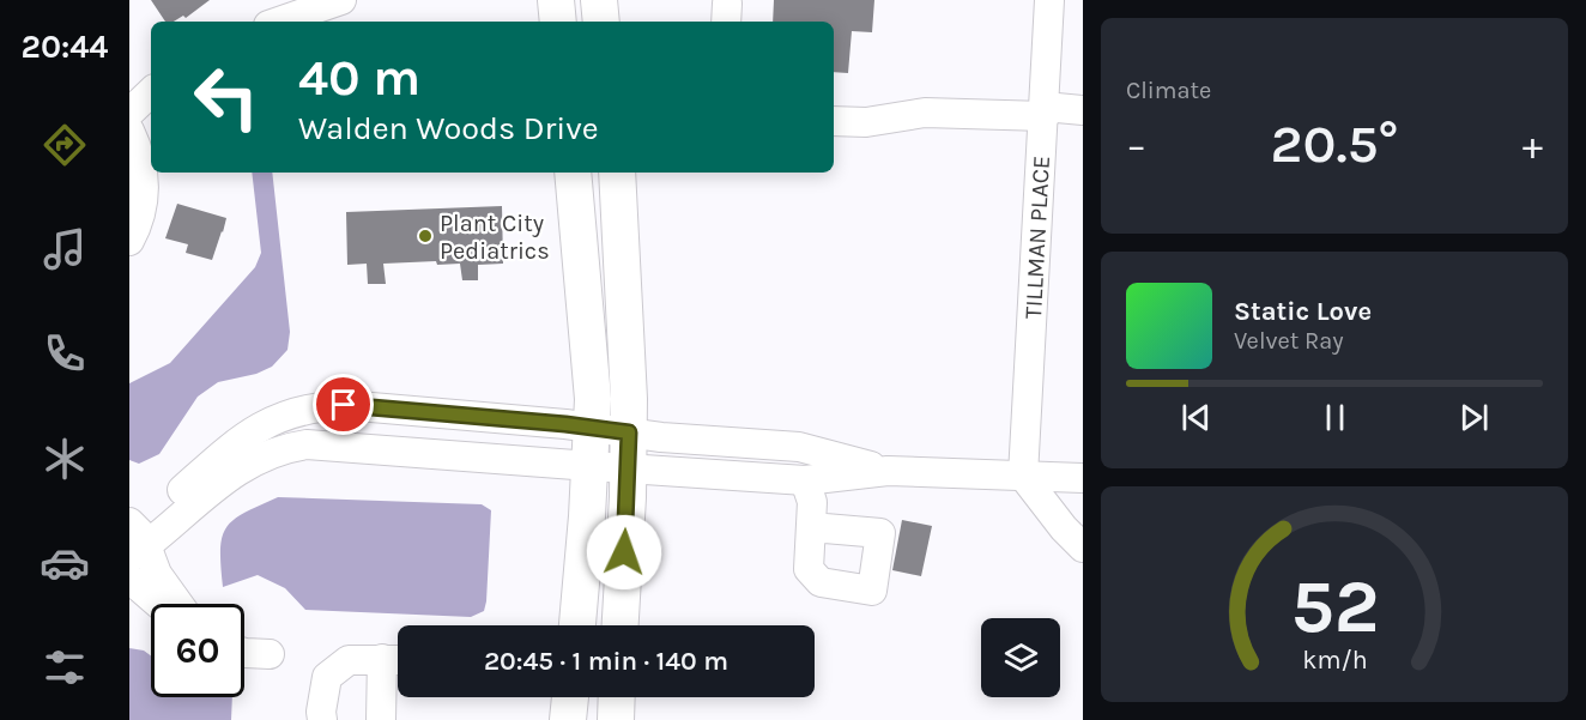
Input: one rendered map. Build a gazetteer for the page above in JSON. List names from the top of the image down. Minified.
{"streets":{"street":["TILLMAN PLACE"]},"places":["Plant City Pediatrics"],"page":{"tabs":"20:44","tile":"Climate","turn":["40 m","Walden Woods Drive"],"heat":["−","20.5°","+"],"song":["Static Love","Velvet Ray"],"limit":"60","trip":"20:45 · 1 min · 140 m","gauge":["52","km/h"]}}
